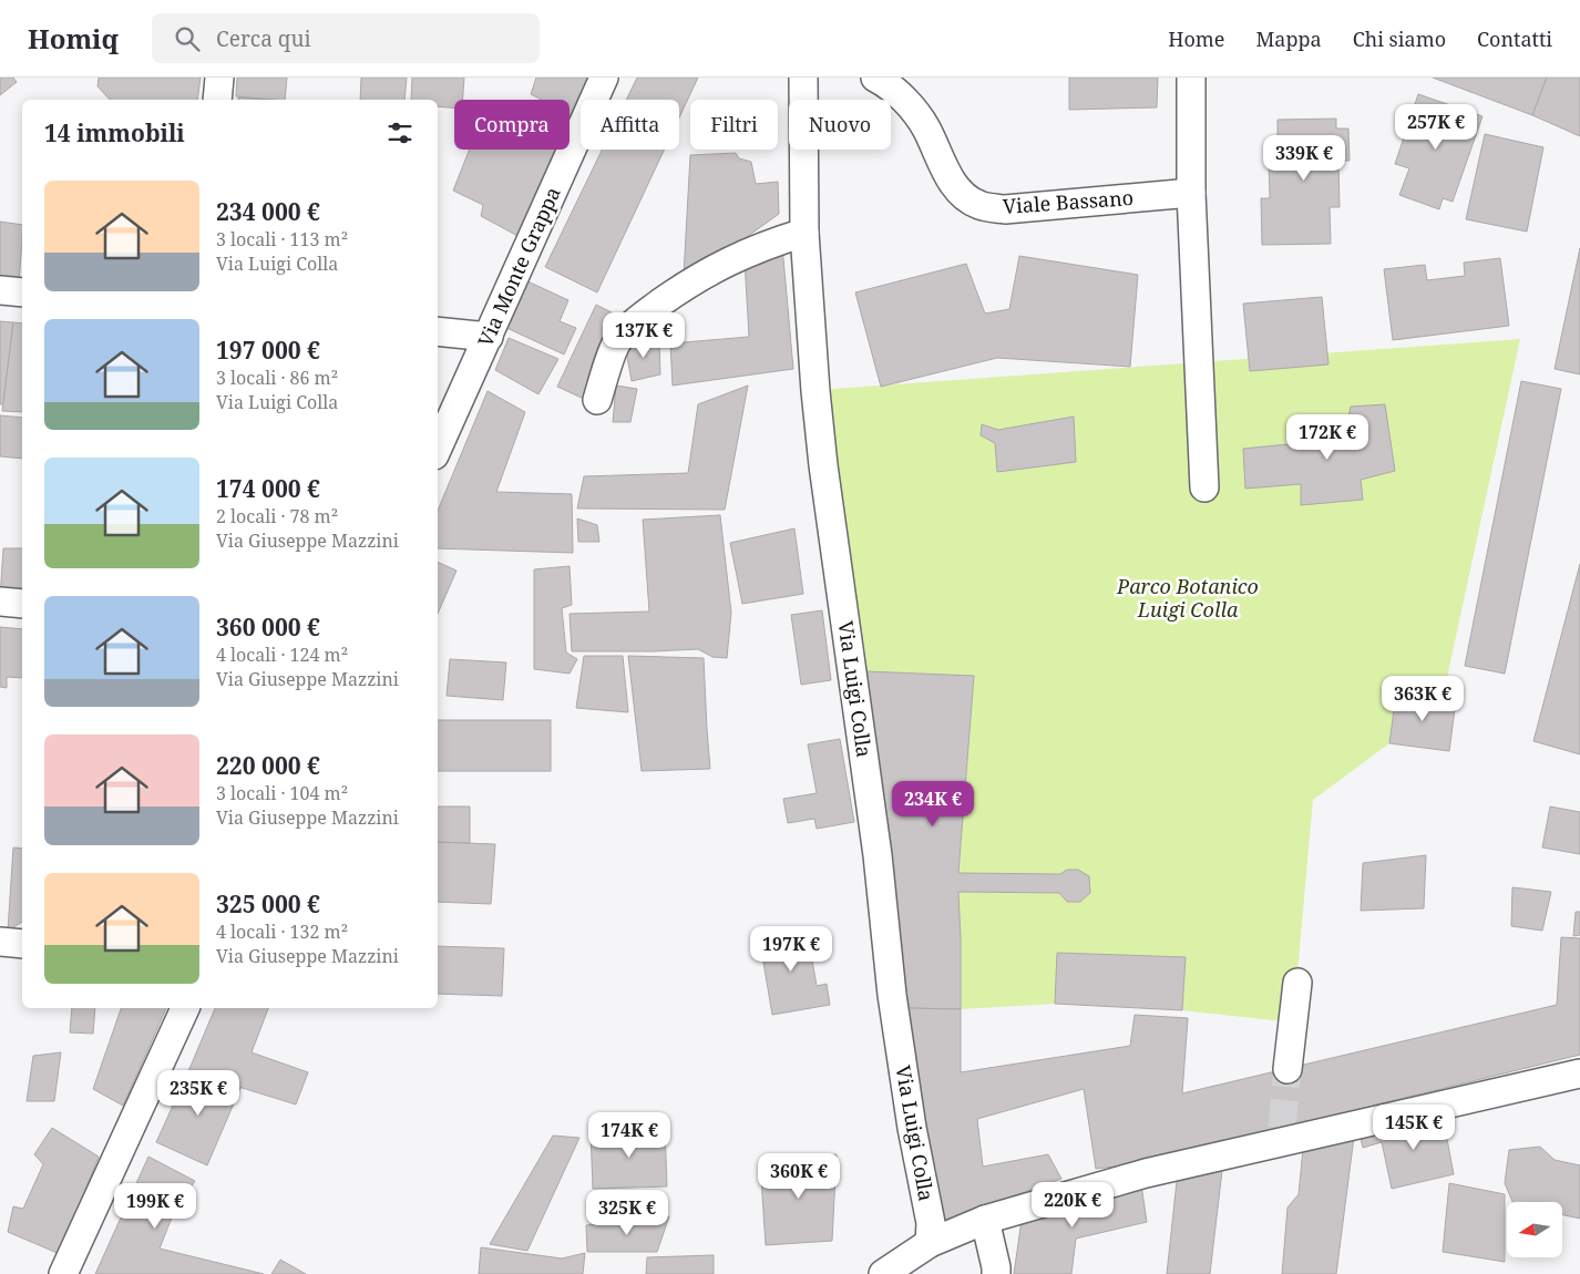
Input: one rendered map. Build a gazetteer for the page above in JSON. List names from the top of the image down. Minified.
{"streets":{"street":["Viale Bassano","Via Monte Grappa","Via Luigi Colla"]},"parks":["Parco Botanico Luigi Colla"],"north":"left","page":{"header":"Homiq","search":"Cerca qui","nav":["Home","Mappa","Chi siamo","Contatti"],"chip":["Compra","Affitta","Filtri","Nuovo"],"heading":"14 immobili","price":["257K €","339K €","137K €","172K €","363K €","234K €","197K €","235K €","145K €","174K €","360K €","220K €","199K €","325K €"],"list":[{"name":"234 000 €","note":"3 locali · 113 m² · Via Luigi Colla"},{"name":"197 000 €","note":"3 locali · 86 m² · Via Luigi Colla"},{"name":"174 000 €","note":"2 locali · 78 m² · Via Giuseppe Mazzini"},{"name":"360 000 €","note":"4 locali · 124 m² · Via Giuseppe Mazzini"},{"name":"220 000 €","note":"3 locali · 104 m² · Via Giuseppe Mazzini"},{"name":"325 000 €","note":"4 locali · 132 m² · Via Giuseppe Mazzini"}]}}
